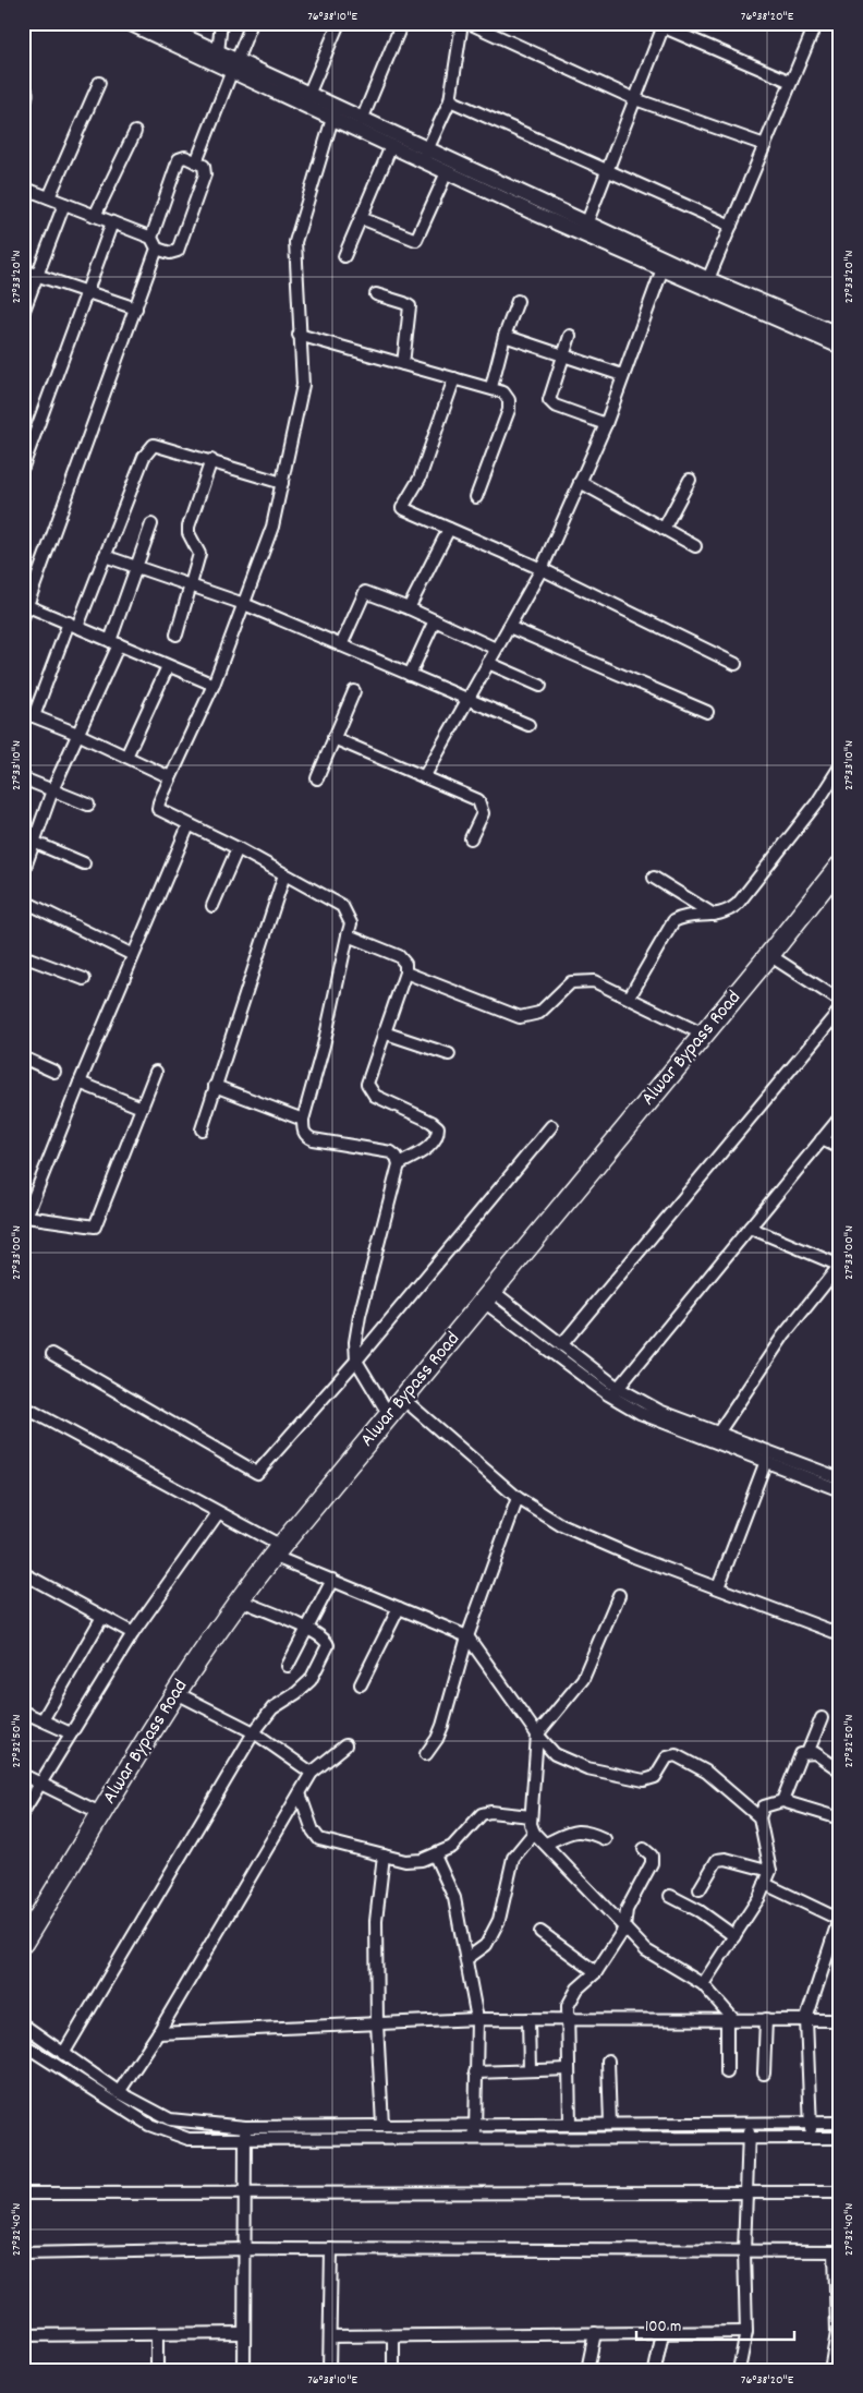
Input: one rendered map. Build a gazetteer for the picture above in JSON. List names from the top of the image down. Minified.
{"streets":{"highway":["Alwar Bypass Road"]},"scale_bar":"100 m","coordinates":["76°38'10\"E","76°38'20\"E","27°33'20\"N","27°33'10\"N","27°33'00\"N","27°32'50\"N","27°32'40\"N"]}
